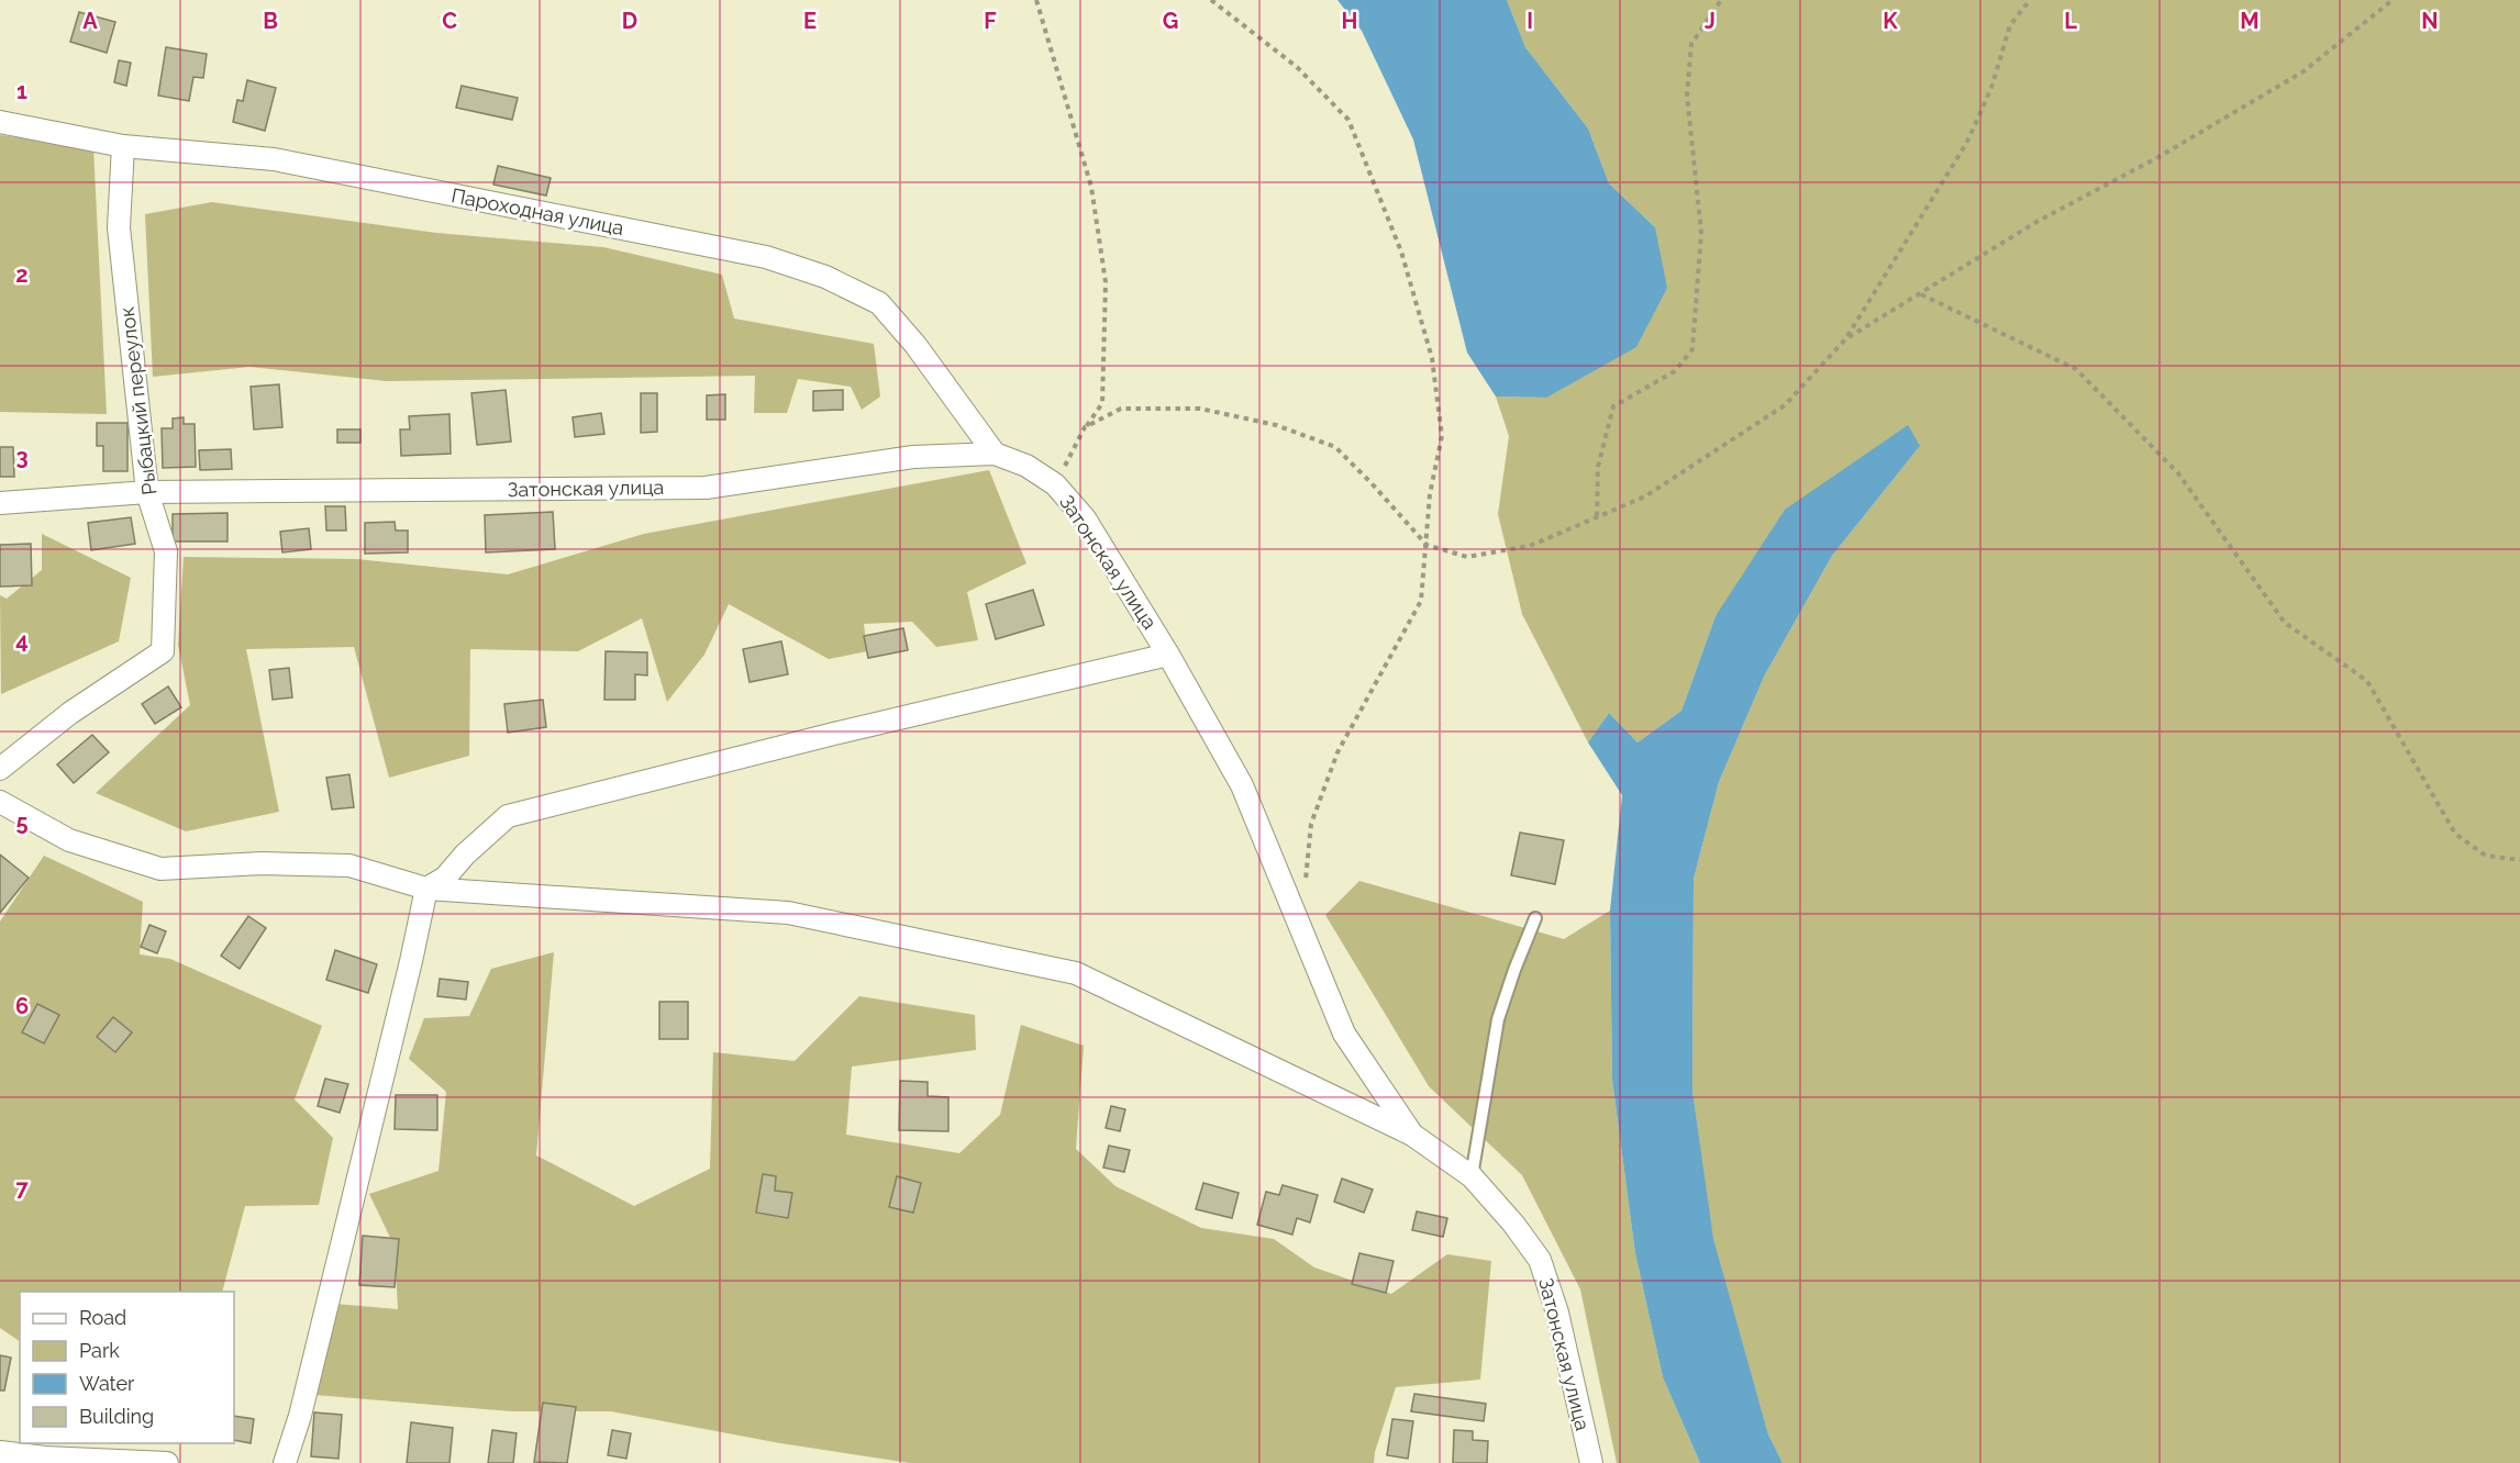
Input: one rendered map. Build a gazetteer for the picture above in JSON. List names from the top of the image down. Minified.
{"streets":{"street":["Пароходная улица","Рыбацкий переулок","Затонская улица"]},"crossings":[["Пароходная улица","Рыбацкий переулок"],["Пароходная улица","Затонская улица"],["Рыбацкий переулок","Затонская улица"]],"legend":["Road","Park","Water","Building"],"grid":{"columns":["A","B","C","D","E","F","G","H","I","J","K","L","M","N"],"rows":["1","2","3","4","5","6","7"]}}
